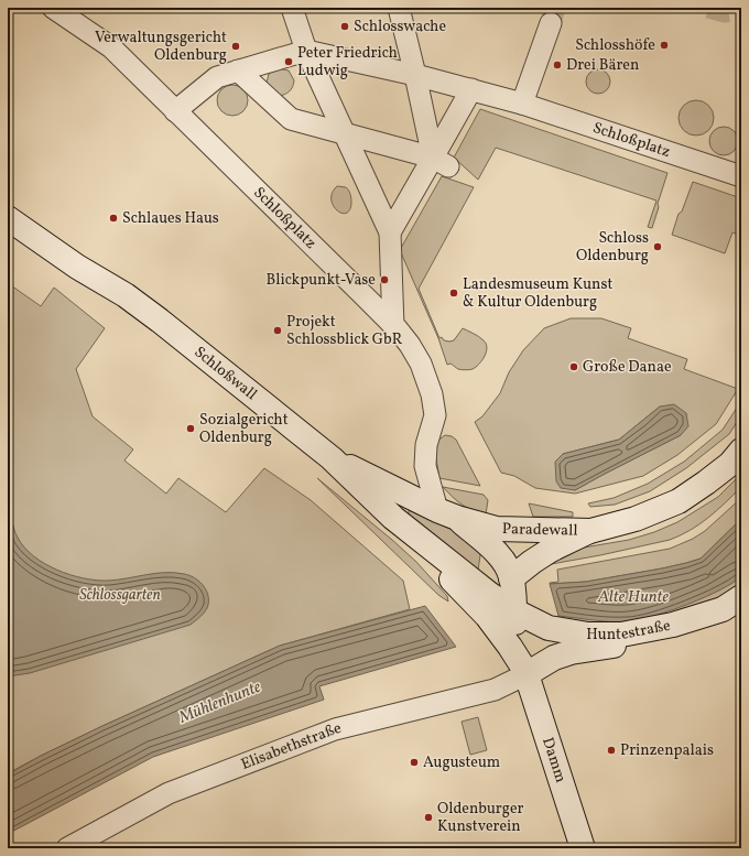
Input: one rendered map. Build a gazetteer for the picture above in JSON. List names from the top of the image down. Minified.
{"streets":{"street":["Schloßplatz","Schloßwall","Paradewall","Huntestraße","Elisabethstraße","Damm"]},"crossings":[["Schloßplatz","Paradewall"],["Schloßwall","Paradewall"],["Schloßwall","Huntestraße"],["Elisabethstraße","Damm"]],"water":["Alte Hunte","Mühlenhunte"],"parks":["Schlossgarten"],"places":["Schlosswache","Schlosshöfe","Verwaltungsgericht Oldenburg","Peter Friedrich Ludwig","Drei Bären","Schlaues Haus","Schloss Oldenburg","Blickpunkt-Vase","Landesmuseum Kunst & Kultur Oldenburg","Projekt Schlossblick GbR","Große Danae","Sozialgericht Oldenburg","Prinzenpalais","Augusteum","Oldenburger Kunstverein"]}
